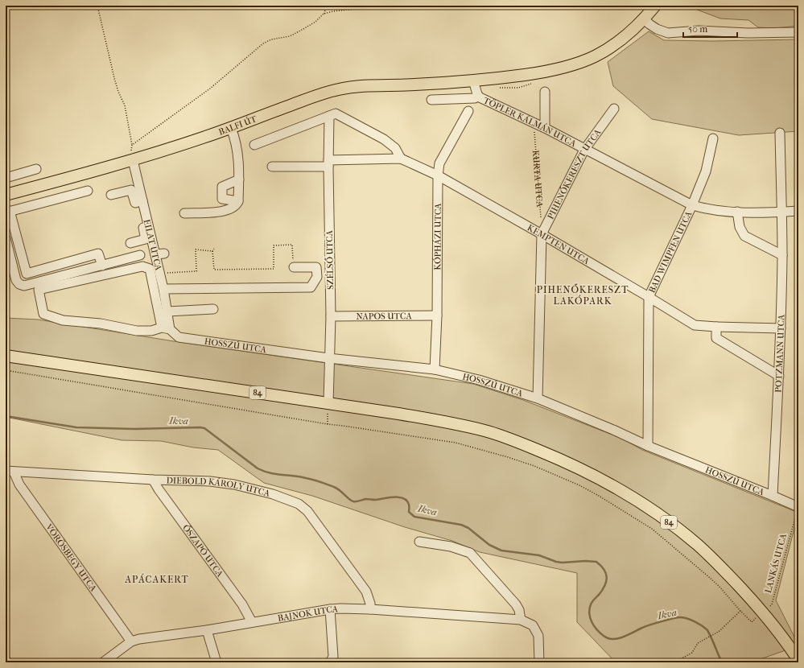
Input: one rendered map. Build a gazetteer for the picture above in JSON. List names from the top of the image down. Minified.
{"streets":{"main road":["BALFI ÚT","84"],"street":["TÖPLER KÁLMÁN UTCA","PIHENŐKERESZT UTCA","KÓPHÁZI UTCA","EILAT UTCA","KEMPTEN UTCA","BAD WIMPFEN UTCA","SZÉLSŐ UTCA","NAPOS UTCA","HOSSZÚ UTCA","POTZMANN UTCA","DIEBOLD KÁROLY UTCA","ŐSZAPÓ UTCA","VÖRÖSBEGY UTCA","BAJNOK UTCA"],"path":["KURTA UTCA","LANKÁS UTCA"]},"crossings":[["TÖPLER KÁLMÁN UTCA","BALFI ÚT"],["TÖPLER KÁLMÁN UTCA","PIHENŐKERESZT UTCA"],["TÖPLER KÁLMÁN UTCA","KURTA UTCA"],["TÖPLER KÁLMÁN UTCA","BAD WIMPFEN UTCA"],["TÖPLER KÁLMÁN UTCA","POTZMANN UTCA"],["BALFI ÚT","EILAT UTCA"],["PIHENŐKERESZT UTCA","KURTA UTCA"],["PIHENŐKERESZT UTCA","KEMPTEN UTCA"],["PIHENŐKERESZT UTCA","HOSSZÚ UTCA"],["KURTA UTCA","KEMPTEN UTCA"],["KÓPHÁZI UTCA","KEMPTEN UTCA"],["KÓPHÁZI UTCA","NAPOS UTCA"],["KÓPHÁZI UTCA","HOSSZÚ UTCA"],["EILAT UTCA","SZÉLSŐ UTCA"],["EILAT UTCA","HOSSZÚ UTCA"],["KEMPTEN UTCA","BAD WIMPFEN UTCA"],["KEMPTEN UTCA","SZÉLSŐ UTCA"],["KEMPTEN UTCA","POTZMANN UTCA"],["BAD WIMPFEN UTCA","HOSSZÚ UTCA"],["SZÉLSŐ UTCA","NAPOS UTCA"],["SZÉLSŐ UTCA","HOSSZÚ UTCA"],["SZÉLSŐ UTCA","84"],["HOSSZÚ UTCA","POTZMANN UTCA"],["HOSSZÚ UTCA","LANKÁS UTCA"],["84","LANKÁS UTCA"],["DIEBOLD KÁROLY UTCA","ŐSZAPÓ UTCA"],["DIEBOLD KÁROLY UTCA","VÖRÖSBEGY UTCA"],["DIEBOLD KÁROLY UTCA","BAJNOK UTCA"],["ŐSZAPÓ UTCA","BAJNOK UTCA"],["VÖRÖSBEGY UTCA","BAJNOK UTCA"]],"districts":["PIHENŐKERESZT LAKÓPARK","APÁCAKERT"],"water":["Ikva"],"scale_bar":"50 m"}
